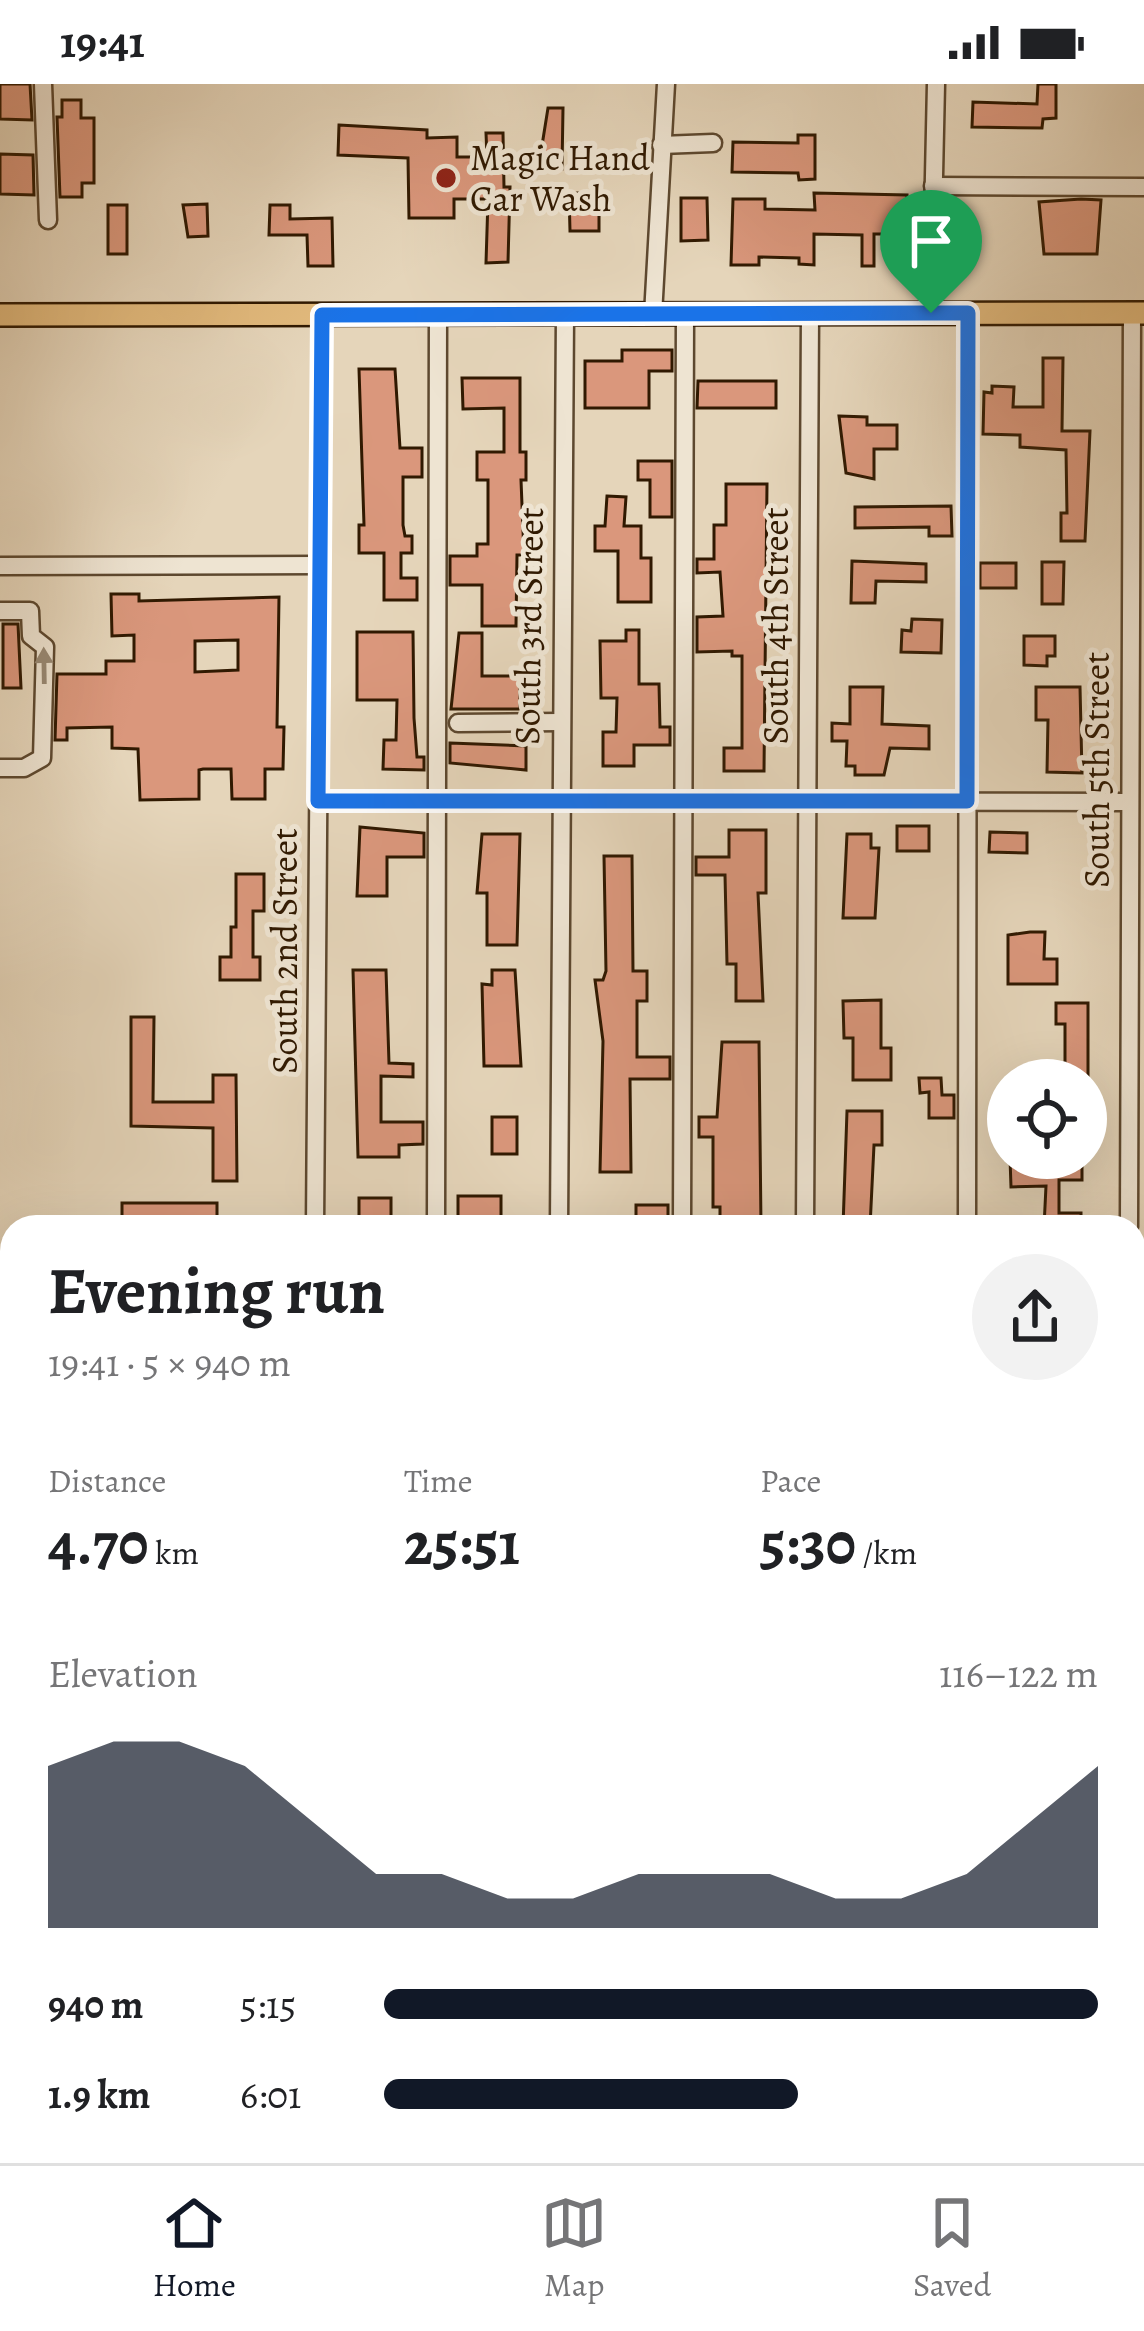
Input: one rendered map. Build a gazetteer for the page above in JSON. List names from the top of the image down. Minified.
{"streets":{"street":["South 3rd Street","South 4th Street","South 5th Street","South 2nd Street"]},"places":["Magic Hand Car Wash"],"page":{"status":"19:41","heading":["Evening run","19:41 · 5 × 940 m"],"stats":[["Distance","4.70 km"],["Time","25:51"],["Pace","5:30 /km"]],"chart":["Elevation","116–122 m"],"list":[{"name":"940 m","note":"5:15"},{"name":"1.9 km","note":"6:01"}],"tabs":["Home","Map","Saved"]}}
